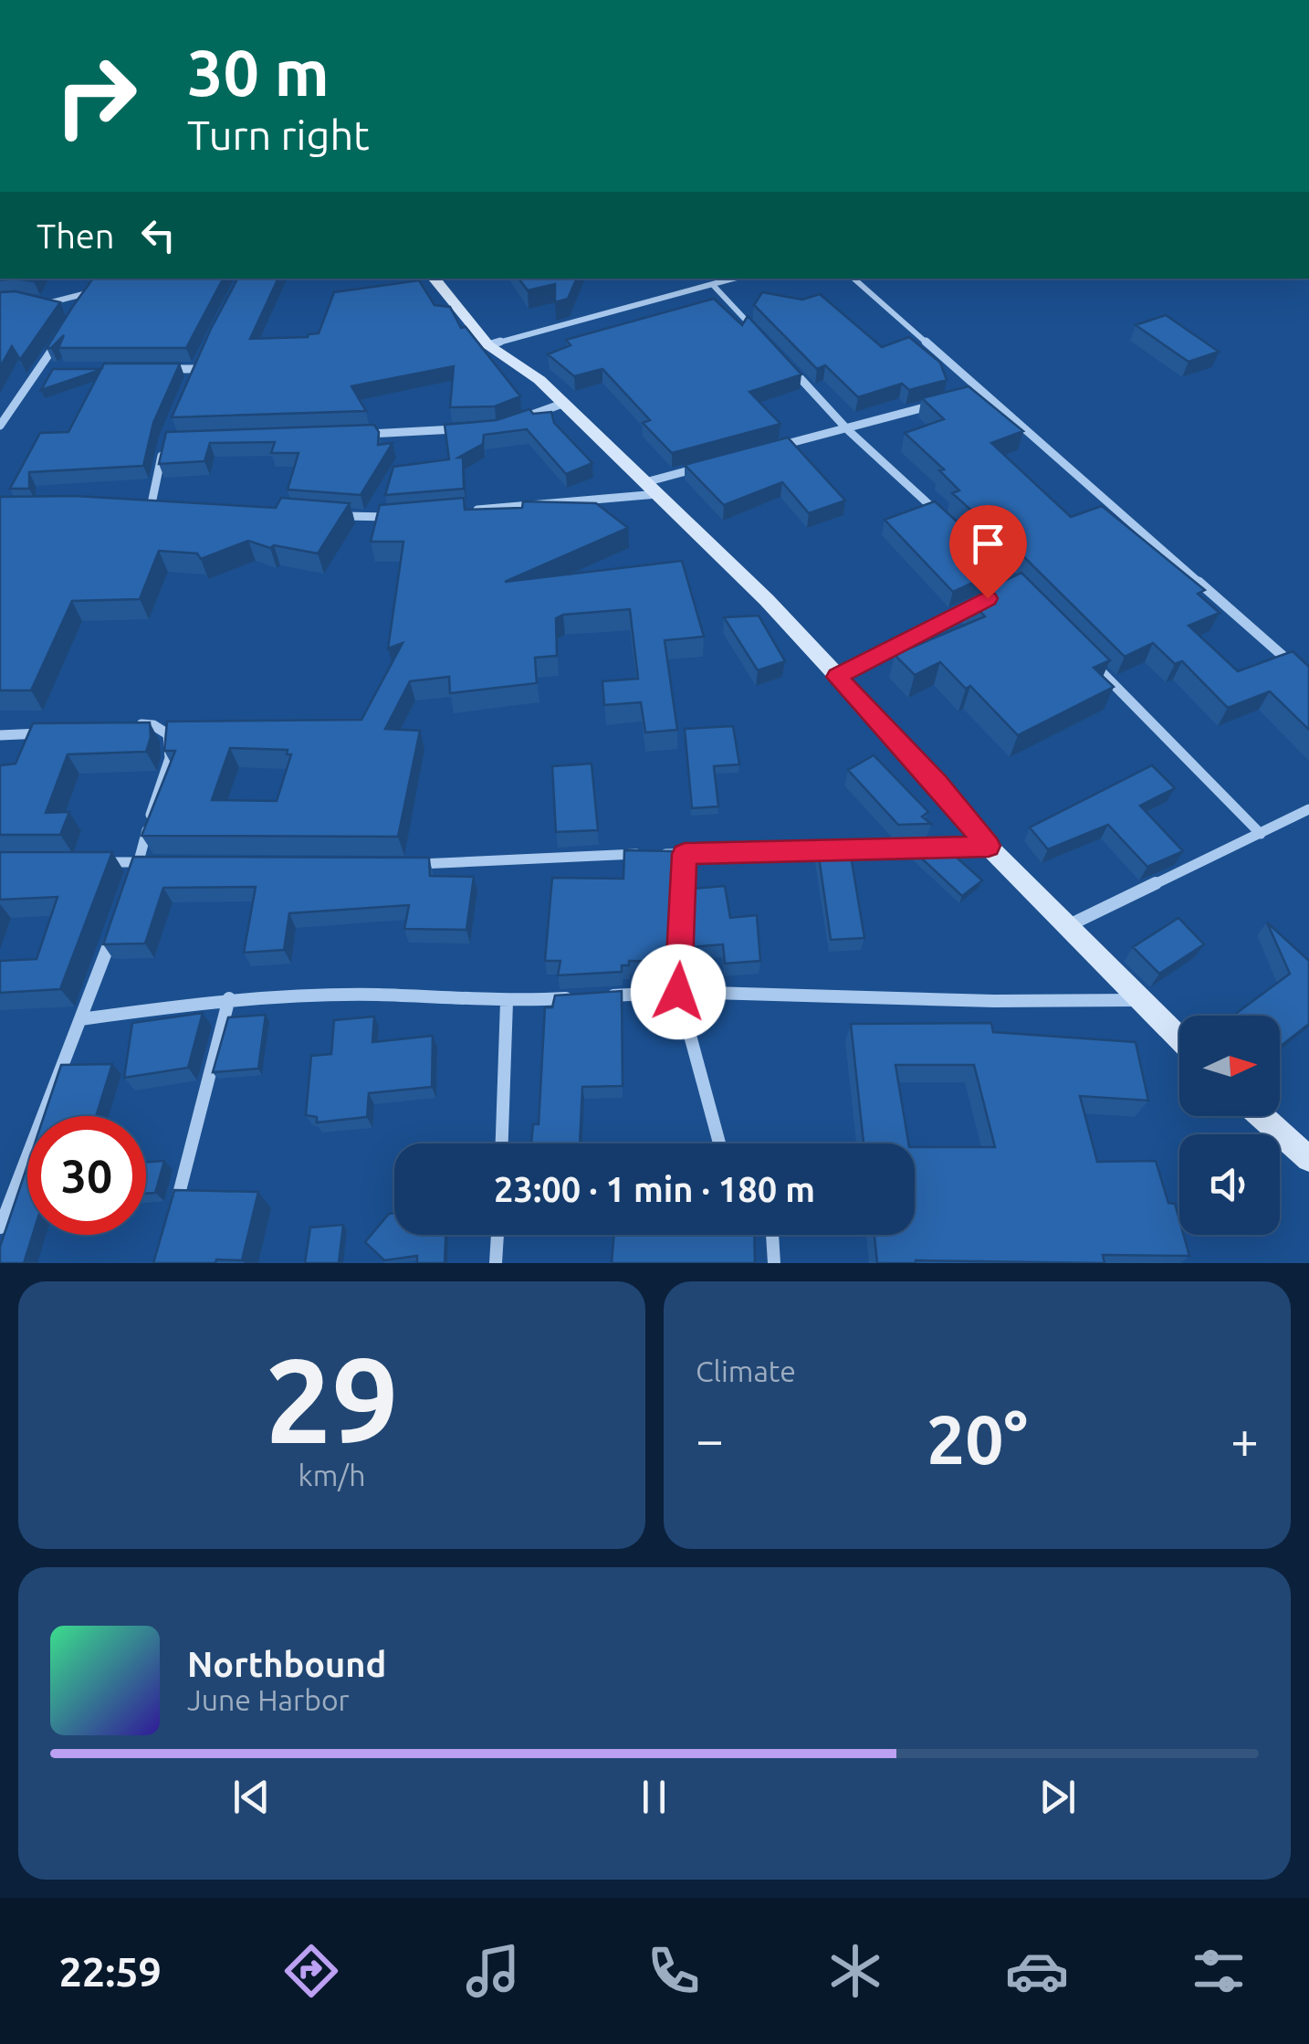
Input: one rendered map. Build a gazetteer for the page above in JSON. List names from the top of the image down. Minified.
{"north":"right","page":{"turn":["30 m","Turn right"],"then":"Then","limit":"30","trip":"23:00 · 1 min · 180 m","tile":[["29","km/h"],"Climate"],"heat":["−","20°","+"],"song":["Northbound","June Harbor"],"tabs":"22:59"}}
